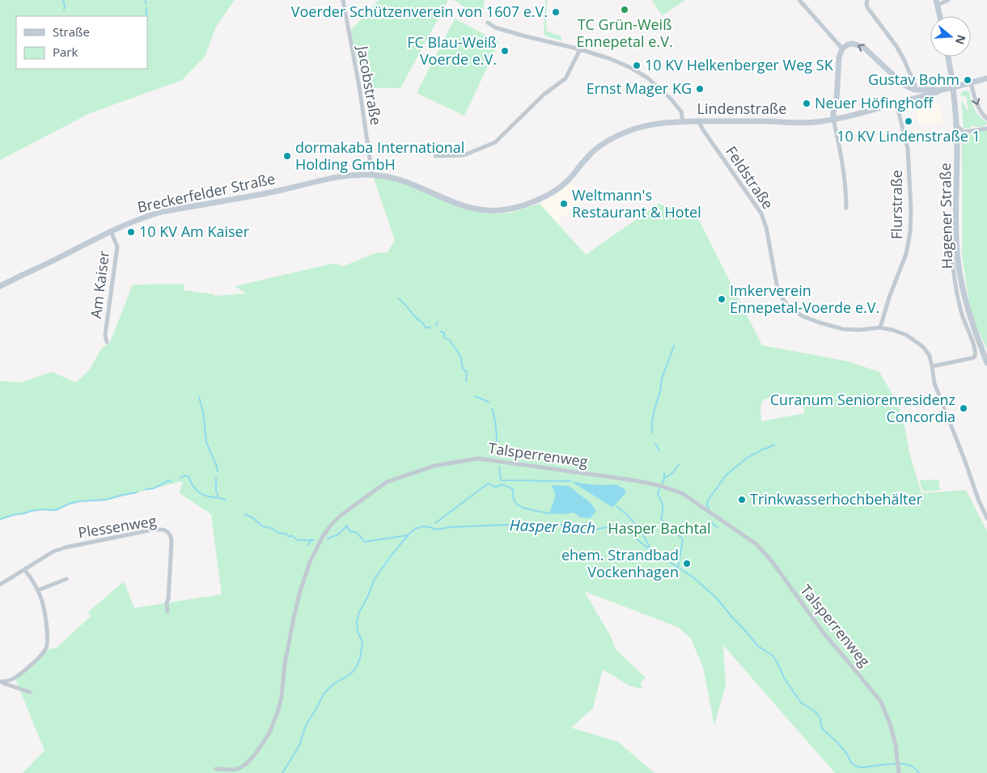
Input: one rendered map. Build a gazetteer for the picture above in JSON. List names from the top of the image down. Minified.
{"streets":{"main road":["Lindenstraße","Breckerfelder Straße","Hagener Straße"],"street":["Jacobstraße","Feldstraße","Flurstraße","Am Kaiser","Talsperrenweg","Plessenweg"]},"crossings":[["Jacobstraße","Breckerfelder Straße"],["Lindenstraße","Feldstraße"],["Lindenstraße","Breckerfelder Straße"],["Lindenstraße","Flurstraße"],["Lindenstraße","Hagener Straße"],["Feldstraße","Flurstraße"],["Breckerfelder Straße","Am Kaiser"]],"water":["Hasper Bach"],"parks":["Hasper Bachtal"],"places":["TC Grün-Weiß Ennepetal e.V.","Voerder Schützenverein von 1607 e.V.","FC Blau-Weiß Voerde e.V.","10 KV Helkenberger Weg SK","Gustav Bohm","Ernst Mager KG","Neuer Höfinghoff","10 KV Lindenstraße 1","dormakaba International Holding GmbH","Weltmann's Restaurant & Hotel","10 KV Am Kaiser","Imkerverein Ennepetal-Voerde e.V.","Curanum Seniorenresidenz Concordia","Trinkwasserhochbehälter","ehem. Strandbad Vockenhagen"],"legend":["Straße","Park"],"north":"right"}
